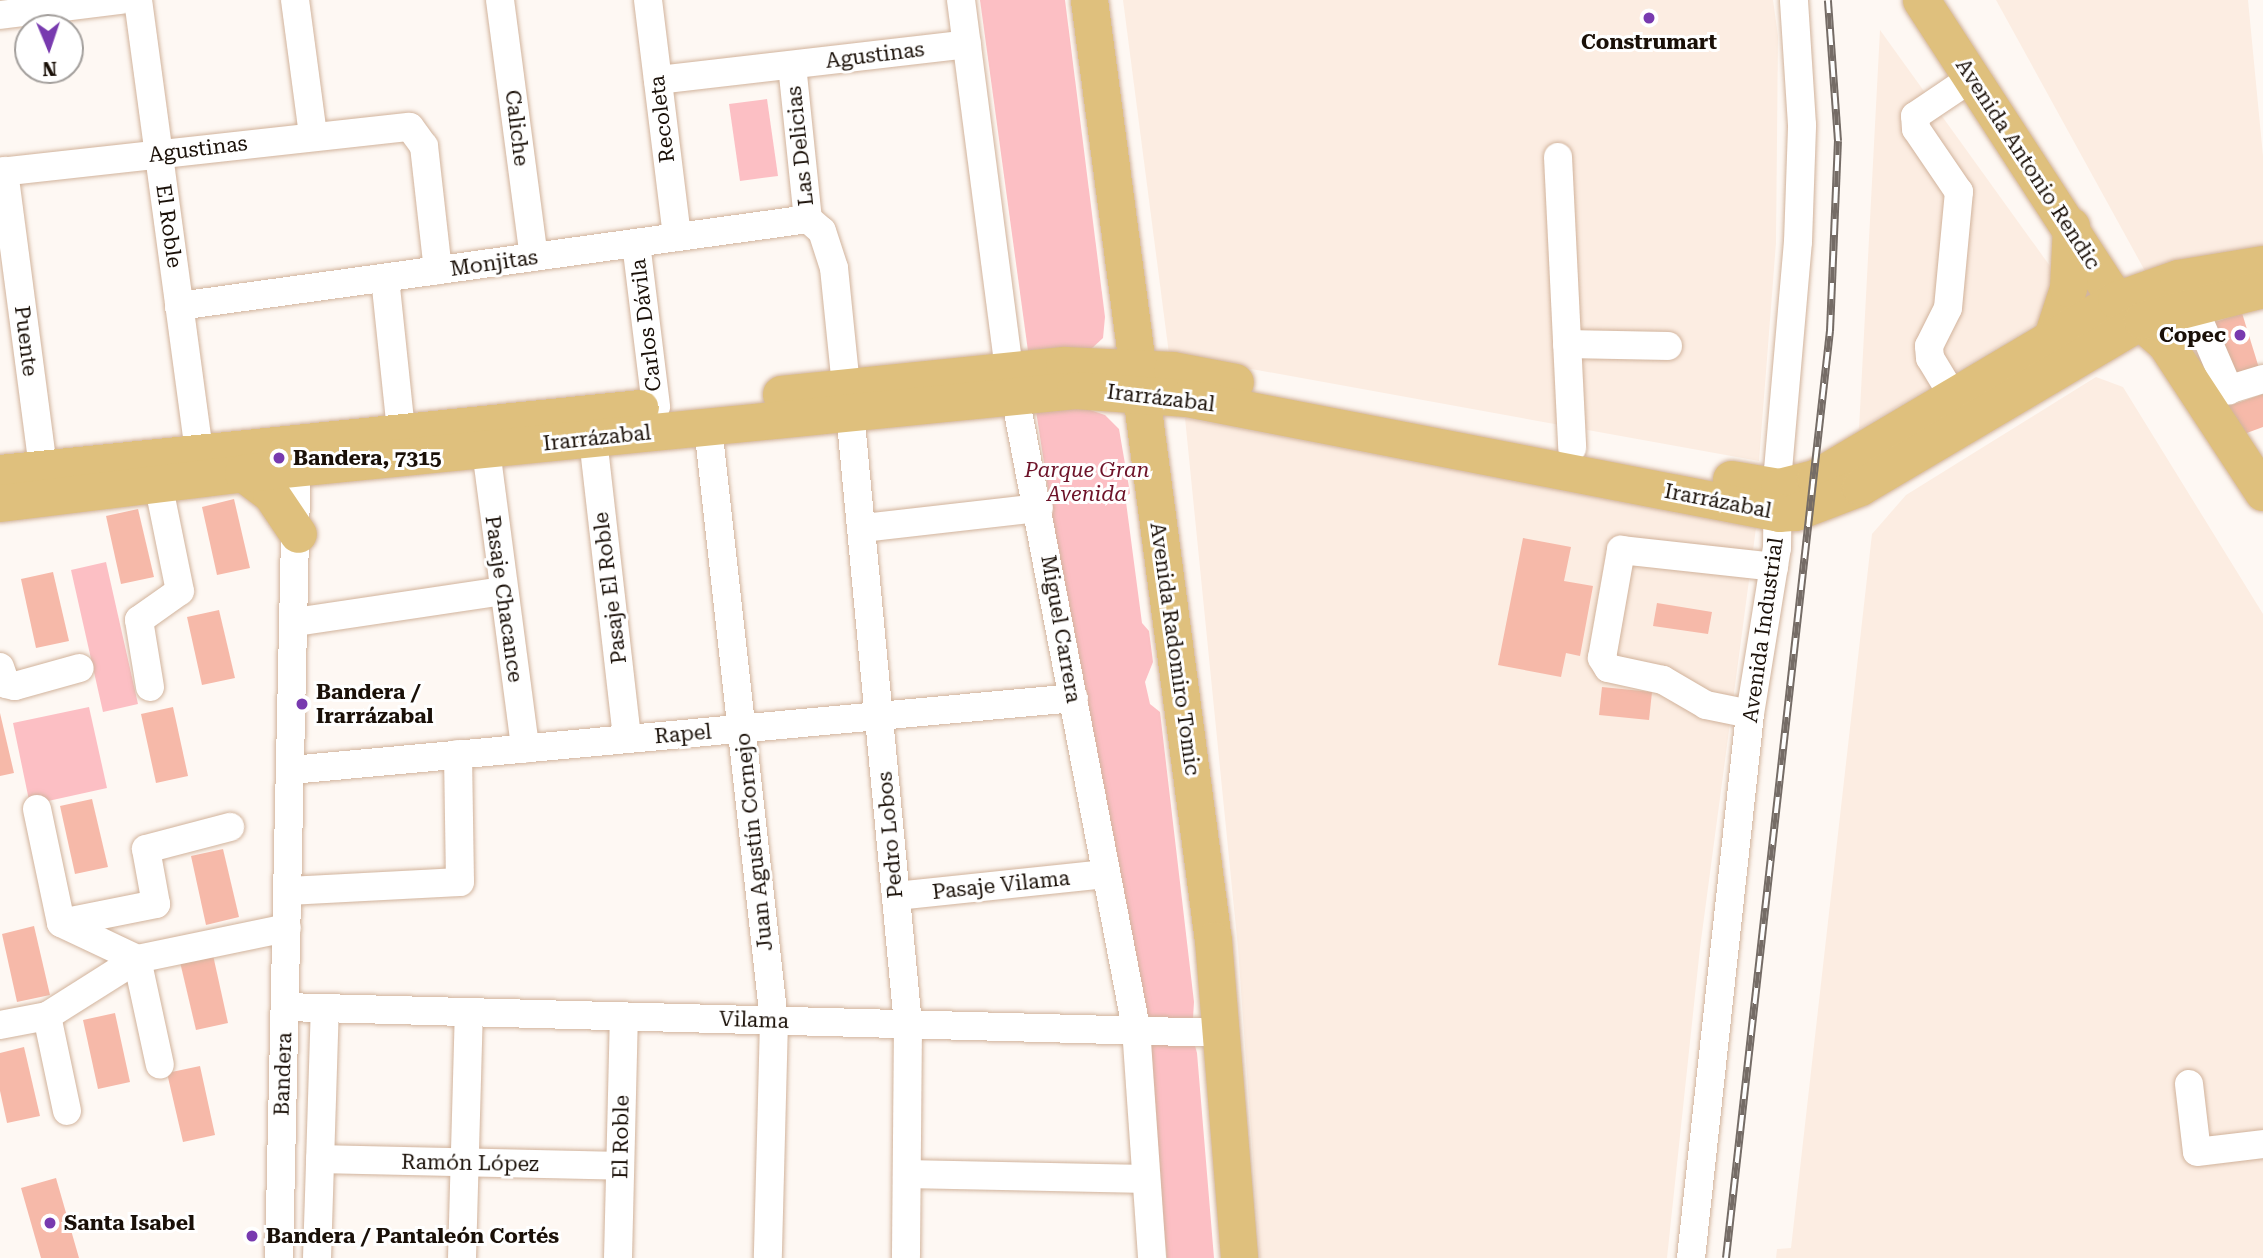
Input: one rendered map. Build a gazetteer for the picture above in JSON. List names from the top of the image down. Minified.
{"streets":{"main road":["Avenida Antonio Rendic","Irarrázabal","Avenida Radomiro Tomic"],"street":["Agustinas","Recoleta","Caliche","Las Delicias","El Roble","Monjitas","Carlos Dávila","Puente","Pasaje El Roble","Pasaje Chacance","Miguel Carrera","Avenida Industrial","Rapel","Pedro Lobos","Juan Agustín Cornejo","Pasaje Vilama","Vilama","Bandera","Ramón López"]},"crossings":[["Agustinas","Recoleta"],["Agustinas","Las Delicias"],["Agustinas","El Roble"],["Agustinas","Monjitas"],["Agustinas","Puente"],["Agustinas","Miguel Carrera"],["Recoleta","Monjitas"],["Caliche","Monjitas"],["Las Delicias","Monjitas"],["Las Delicias","Irarrázabal"],["Las Delicias","Pedro Lobos"],["Avenida Antonio Rendic","Irarrázabal"],["El Roble","Monjitas"],["El Roble","Irarrázabal"],["El Roble","Vilama"],["El Roble","Ramón López"],["Monjitas","Carlos Dávila"],["Carlos Dávila","Irarrázabal"],["Puente","Irarrázabal"],["Irarrázabal","Pasaje El Roble"],["Irarrázabal","Pasaje Chacance"],["Irarrázabal","Miguel Carrera"],["Irarrázabal","Avenida Industrial"],["Irarrázabal","Avenida Radomiro Tomic"],["Irarrázabal","Pedro Lobos"],["Irarrázabal","Juan Agustín Cornejo"],["Irarrázabal","Bandera"],["Pasaje El Roble","Rapel"],["Pasaje Chacance","Rapel"],["Miguel Carrera","Rapel"],["Miguel Carrera","Pasaje Vilama"],["Miguel Carrera","Vilama"],["Avenida Radomiro Tomic","Vilama"],["Rapel","Pedro Lobos"],["Rapel","Juan Agustín Cornejo"],["Rapel","Bandera"],["Pedro Lobos","Pasaje Vilama"],["Pedro Lobos","Vilama"],["Juan Agustín Cornejo","Vilama"],["Vilama","Bandera"],["Bandera","Ramón López"]],"parks":["Parque Gran Avenida"],"places":["Construmart","Copec","Bandera, 7315","Bandera / Irarrázabal","Santa Isabel","Bandera / Pantaleón Cortés"],"north":"bottom"}
